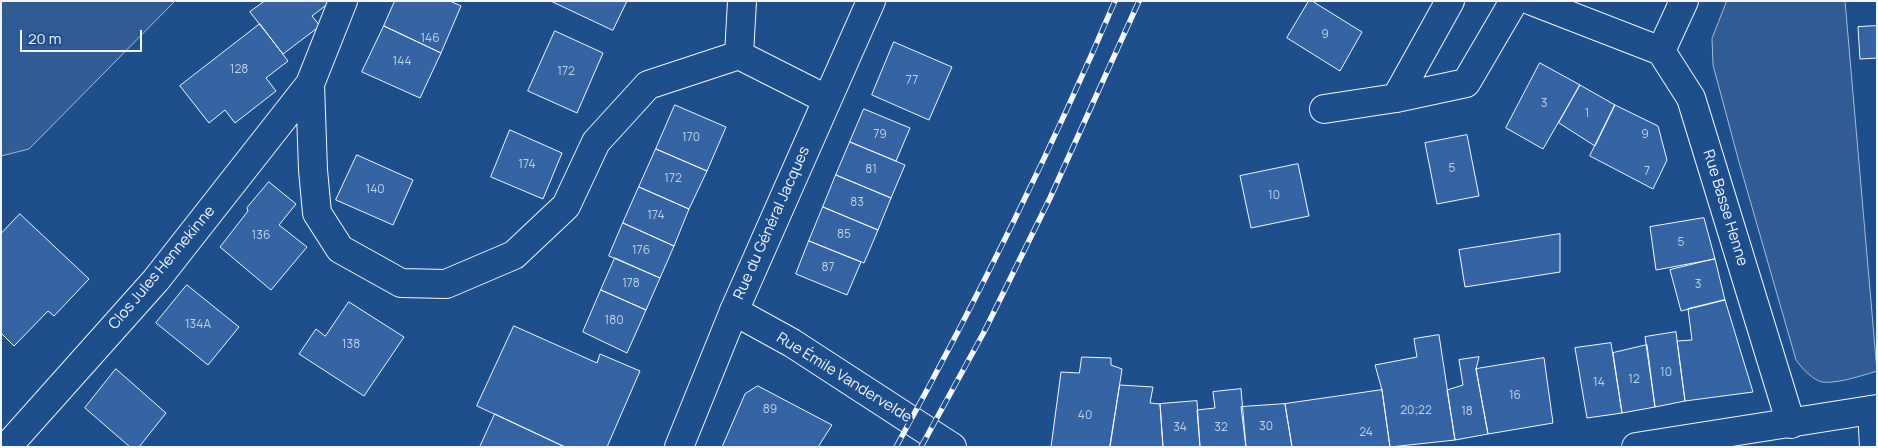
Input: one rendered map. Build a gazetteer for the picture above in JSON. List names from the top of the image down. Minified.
{"streets":{"street":["Rue Basse Henne","Rue du Général Jacques","Clos Jules Hennekinne","Rue Émile Vandervelde"]},"crossings":[["Rue du Général Jacques","Rue Émile Vandervelde"]],"house_numbers":["9","146","144","128","172","77","3","1","79","9","170","174","5","81","7","172","140","10","83","174","85","136","5","176","87","178","3","180","134A","138","10","12","14","16","89","20;22","18","40","30","34","32","24"],"scale_bar":"20 m"}
